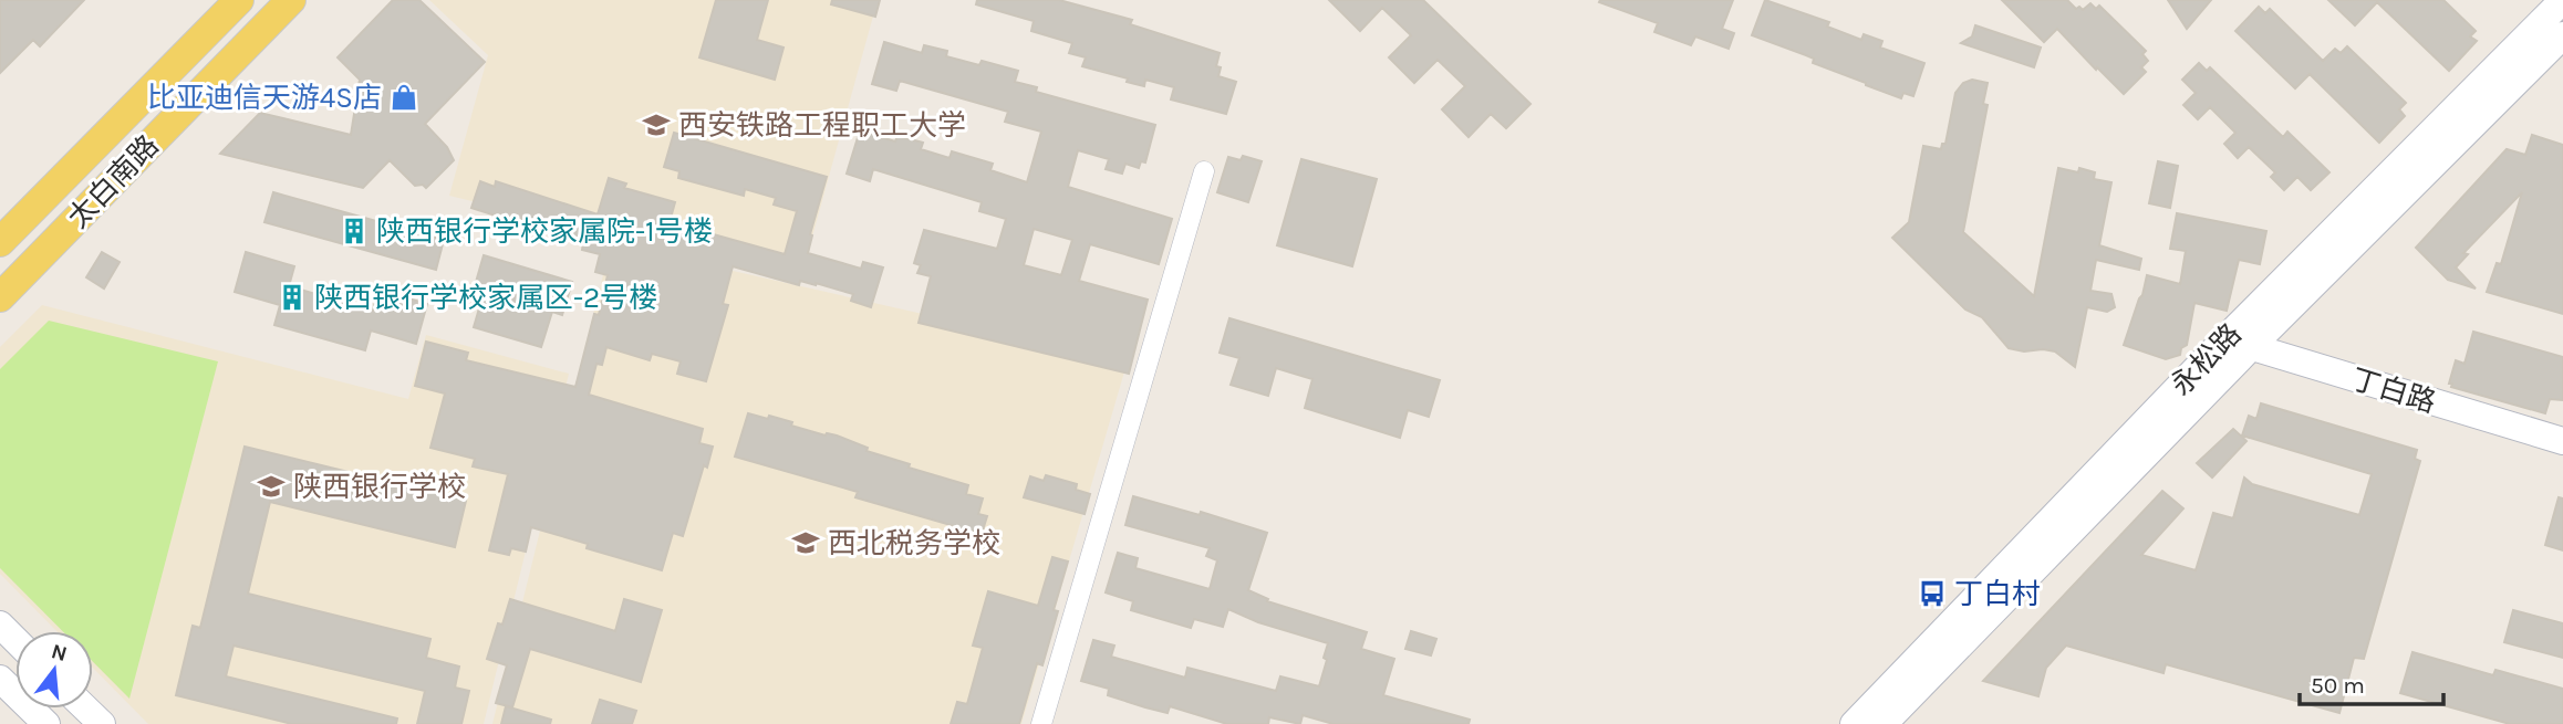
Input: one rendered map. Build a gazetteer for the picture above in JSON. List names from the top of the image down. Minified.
{"streets":{"main road":["太白南路"],"street":["永松路","丁白路"]},"crossings":[["永松路","丁白路"]],"places":{"shop":["比亚迪信天游4S店"],"school or university":["西安铁路工程职工大学","陕西银行学校","西北税务学校"],"building":["陕西银行学校家属院-1号楼","陕西银行学校家属区-2号楼"],"bus stop":["丁白村"]},"scale_bar":"50 m","north":"top"}
